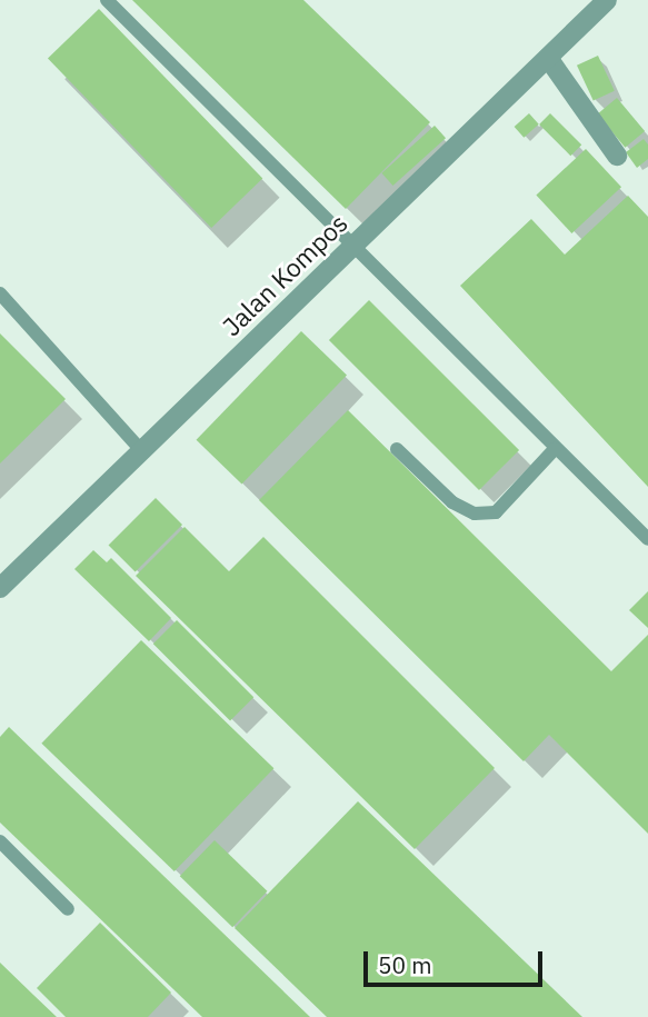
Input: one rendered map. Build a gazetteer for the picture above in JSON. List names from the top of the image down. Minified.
{"streets":{"street":["Jalan Kompos"]},"scale_bar":"50 m"}
